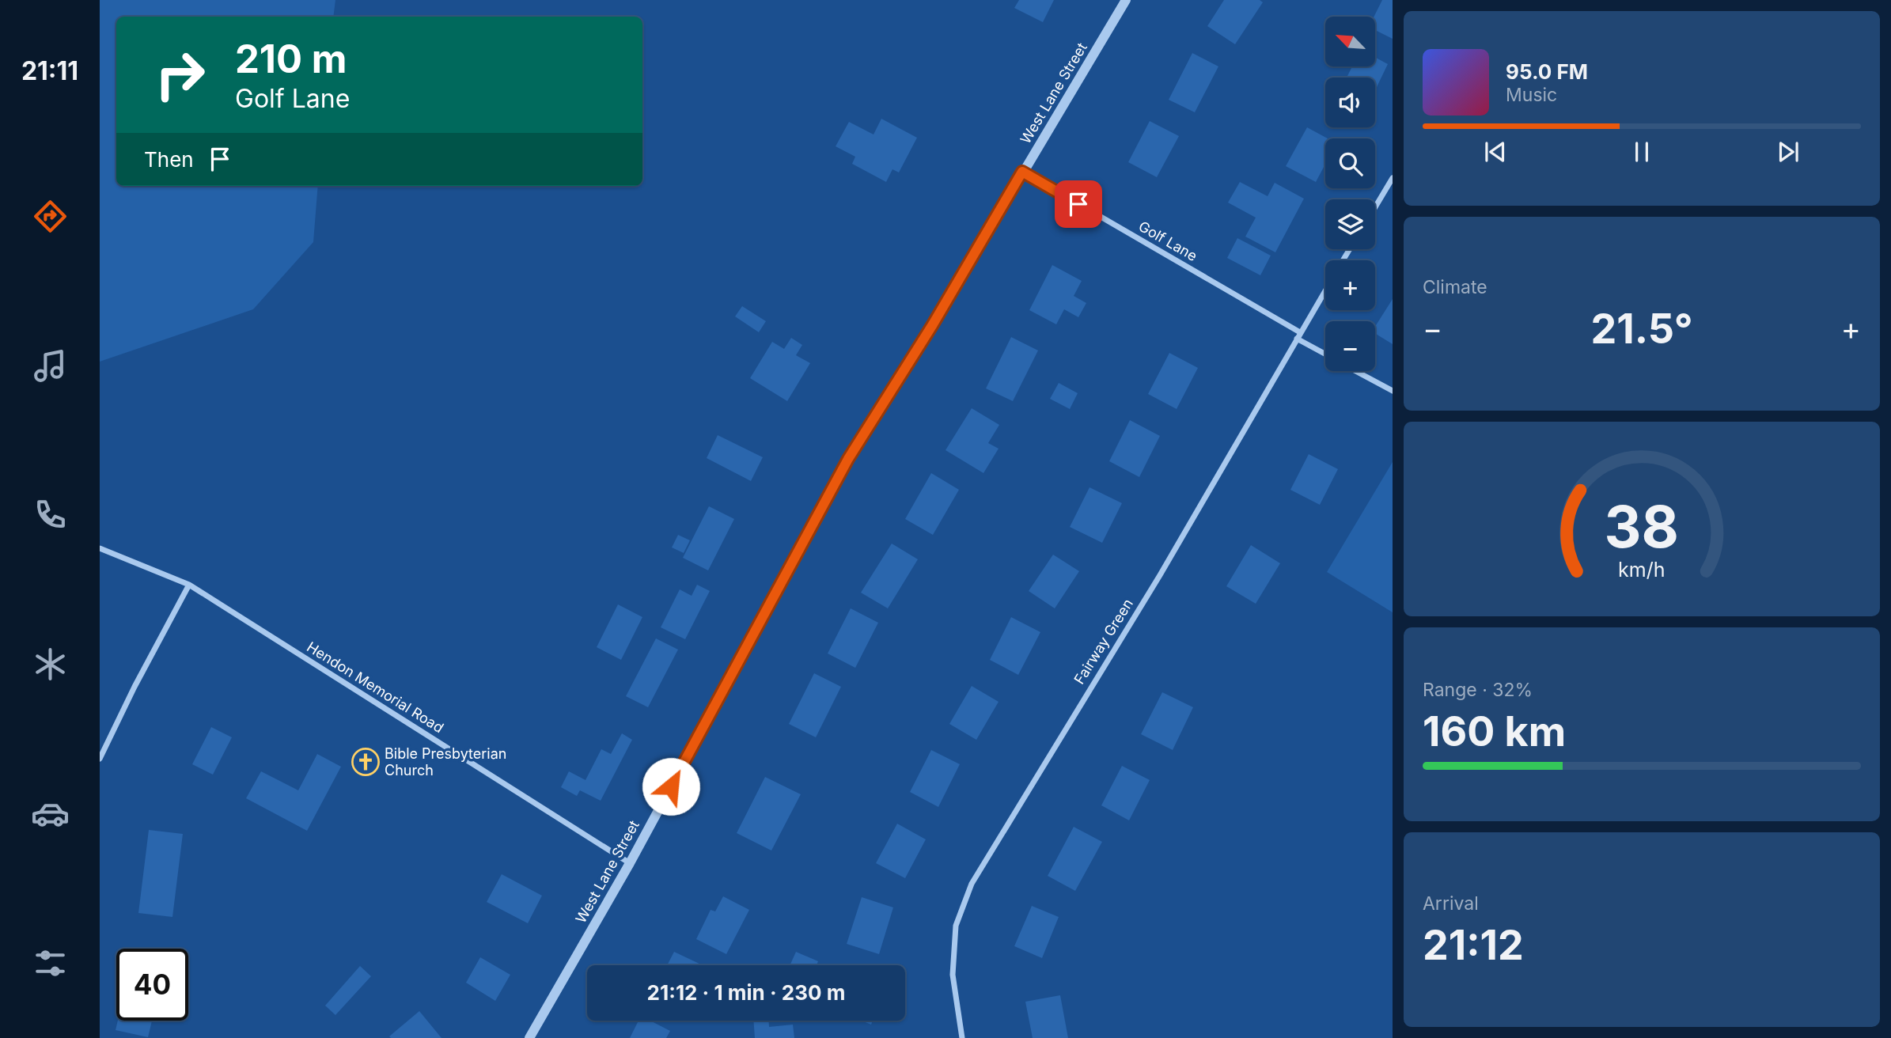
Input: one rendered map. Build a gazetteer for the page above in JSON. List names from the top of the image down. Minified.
{"streets":{"street":["West Lane Street","Golf Lane","Fairway Green","Hendon Memorial Road"]},"crossings":[["West Lane Street","Golf Lane"],["West Lane Street","Hendon Memorial Road"],["Golf Lane","Fairway Green"]],"places":{"church":["Bible Presbyterian Church"]},"north":"top left","page":{"tabs":"21:11","map_buttons":["+","−"],"turn":["210 m","Golf Lane"],"song":["95.0 FM","Music"],"then":"Then","tile":["Climate",["Range · 32%","160 km"],["Arrival","21:12"]],"heat":["−","21.5°","+"],"limit":"40","trip":"21:12 · 1 min · 230 m","gauge":["38","km/h"]}}
